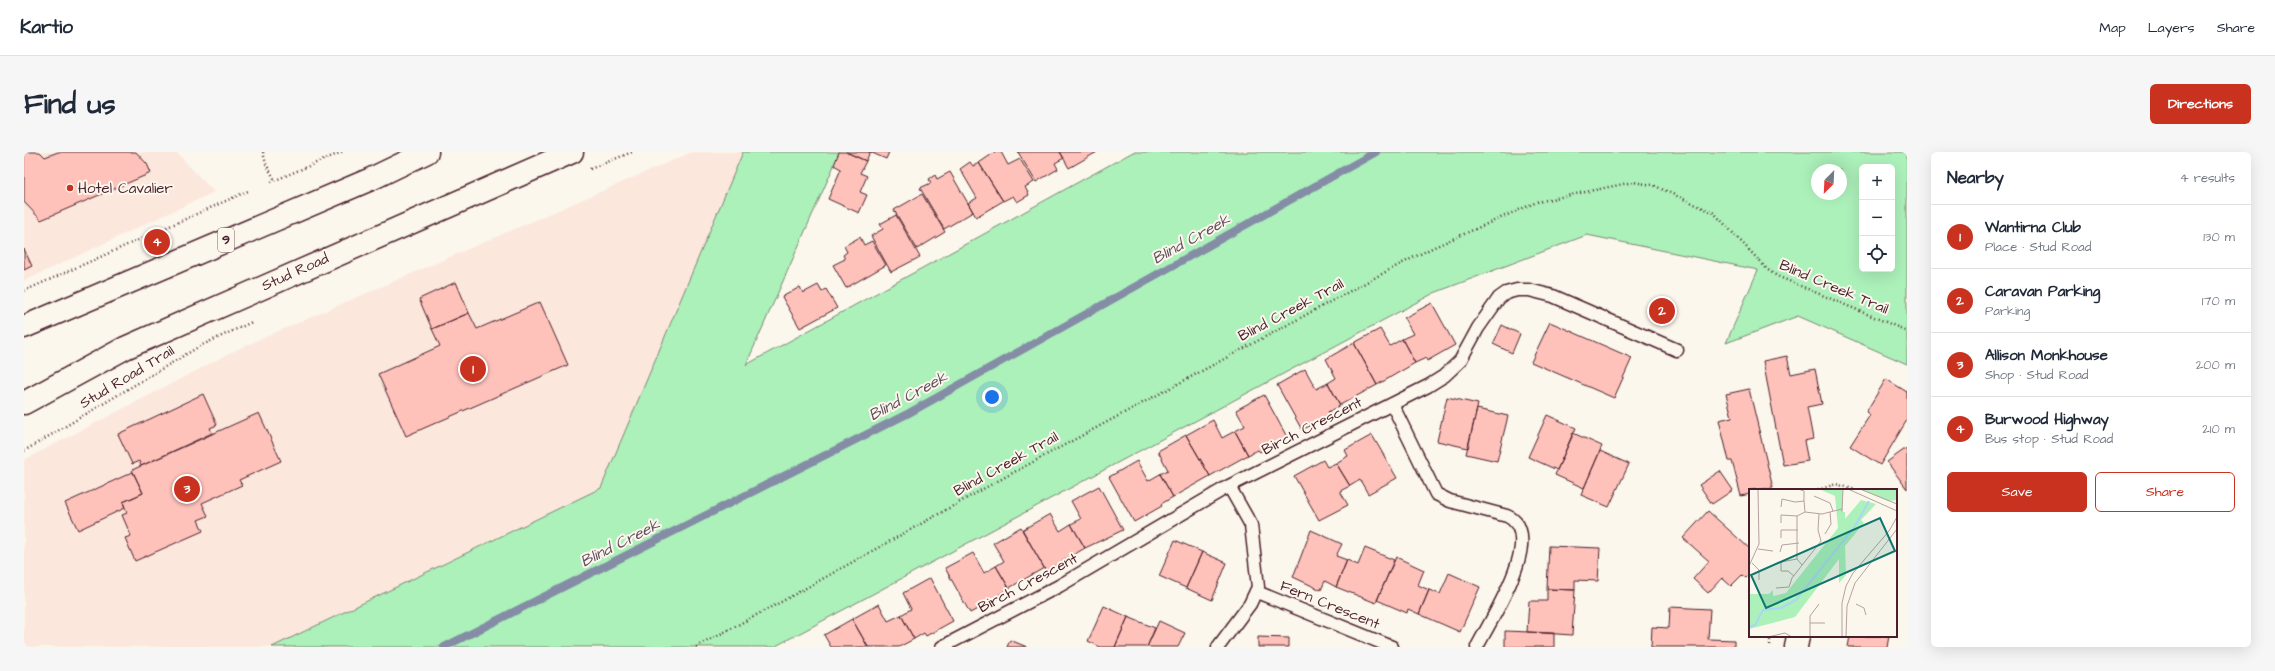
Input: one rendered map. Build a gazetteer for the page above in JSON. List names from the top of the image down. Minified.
{"streets":{"main road":["9","Stud Road"],"lane":["Birch Crescent","Fern Crescent"],"path":["Blind Creek Trail","Stud Road Trail"]},"water":["Blind Creek"],"places":["Hotel Cavalier"],"north":"bottom left","page":{"header":"Kartio","nav":["Map","Layers","Share"],"buttons":["Directions",["Save","Share"]],"title":"Find us","heading":["Nearby","4 results"],"map_buttons":["+","−"],"list":[{"mark":"1","name":"Wantirna Club","note":"Place · Stud Road","value":"130 m"},{"mark":"2","name":"Caravan Parking","note":"Parking","value":"170 m"},{"mark":"3","name":"Allison Monkhouse","note":"Shop · Stud Road","value":"200 m"},{"mark":"4","name":"Burwood Highway","note":"Bus stop · Stud Road","value":"210 m"}],"pins":["4","2","1","3"]}}
